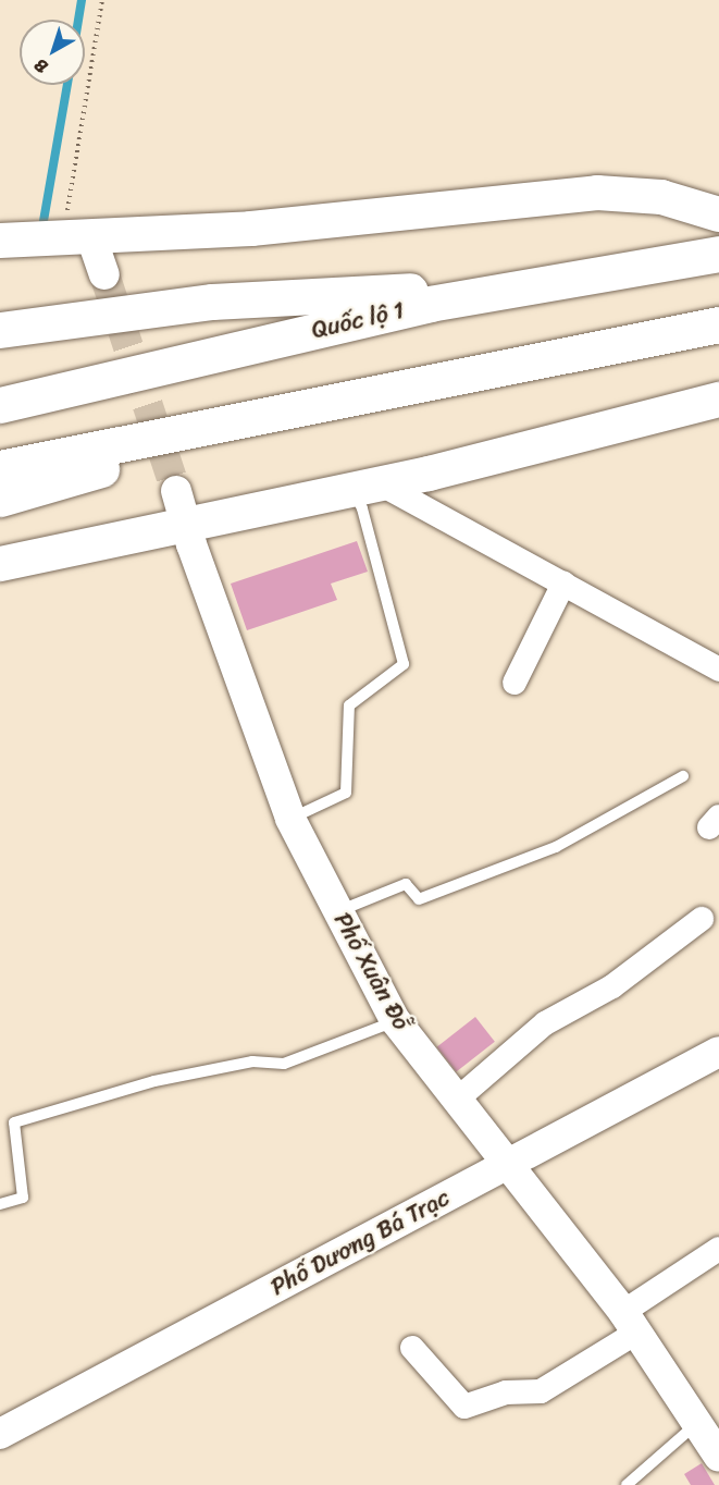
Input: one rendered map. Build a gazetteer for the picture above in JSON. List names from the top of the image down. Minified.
{"streets":{"highway":["Quốc lộ 1"],"street":["Phố Xuân Đỗ","Phố Dương Bá Trạc"]},"crossings":[["Phố Xuân Đỗ","Phố Dương Bá Trạc"]],"north":"bottom left"}
